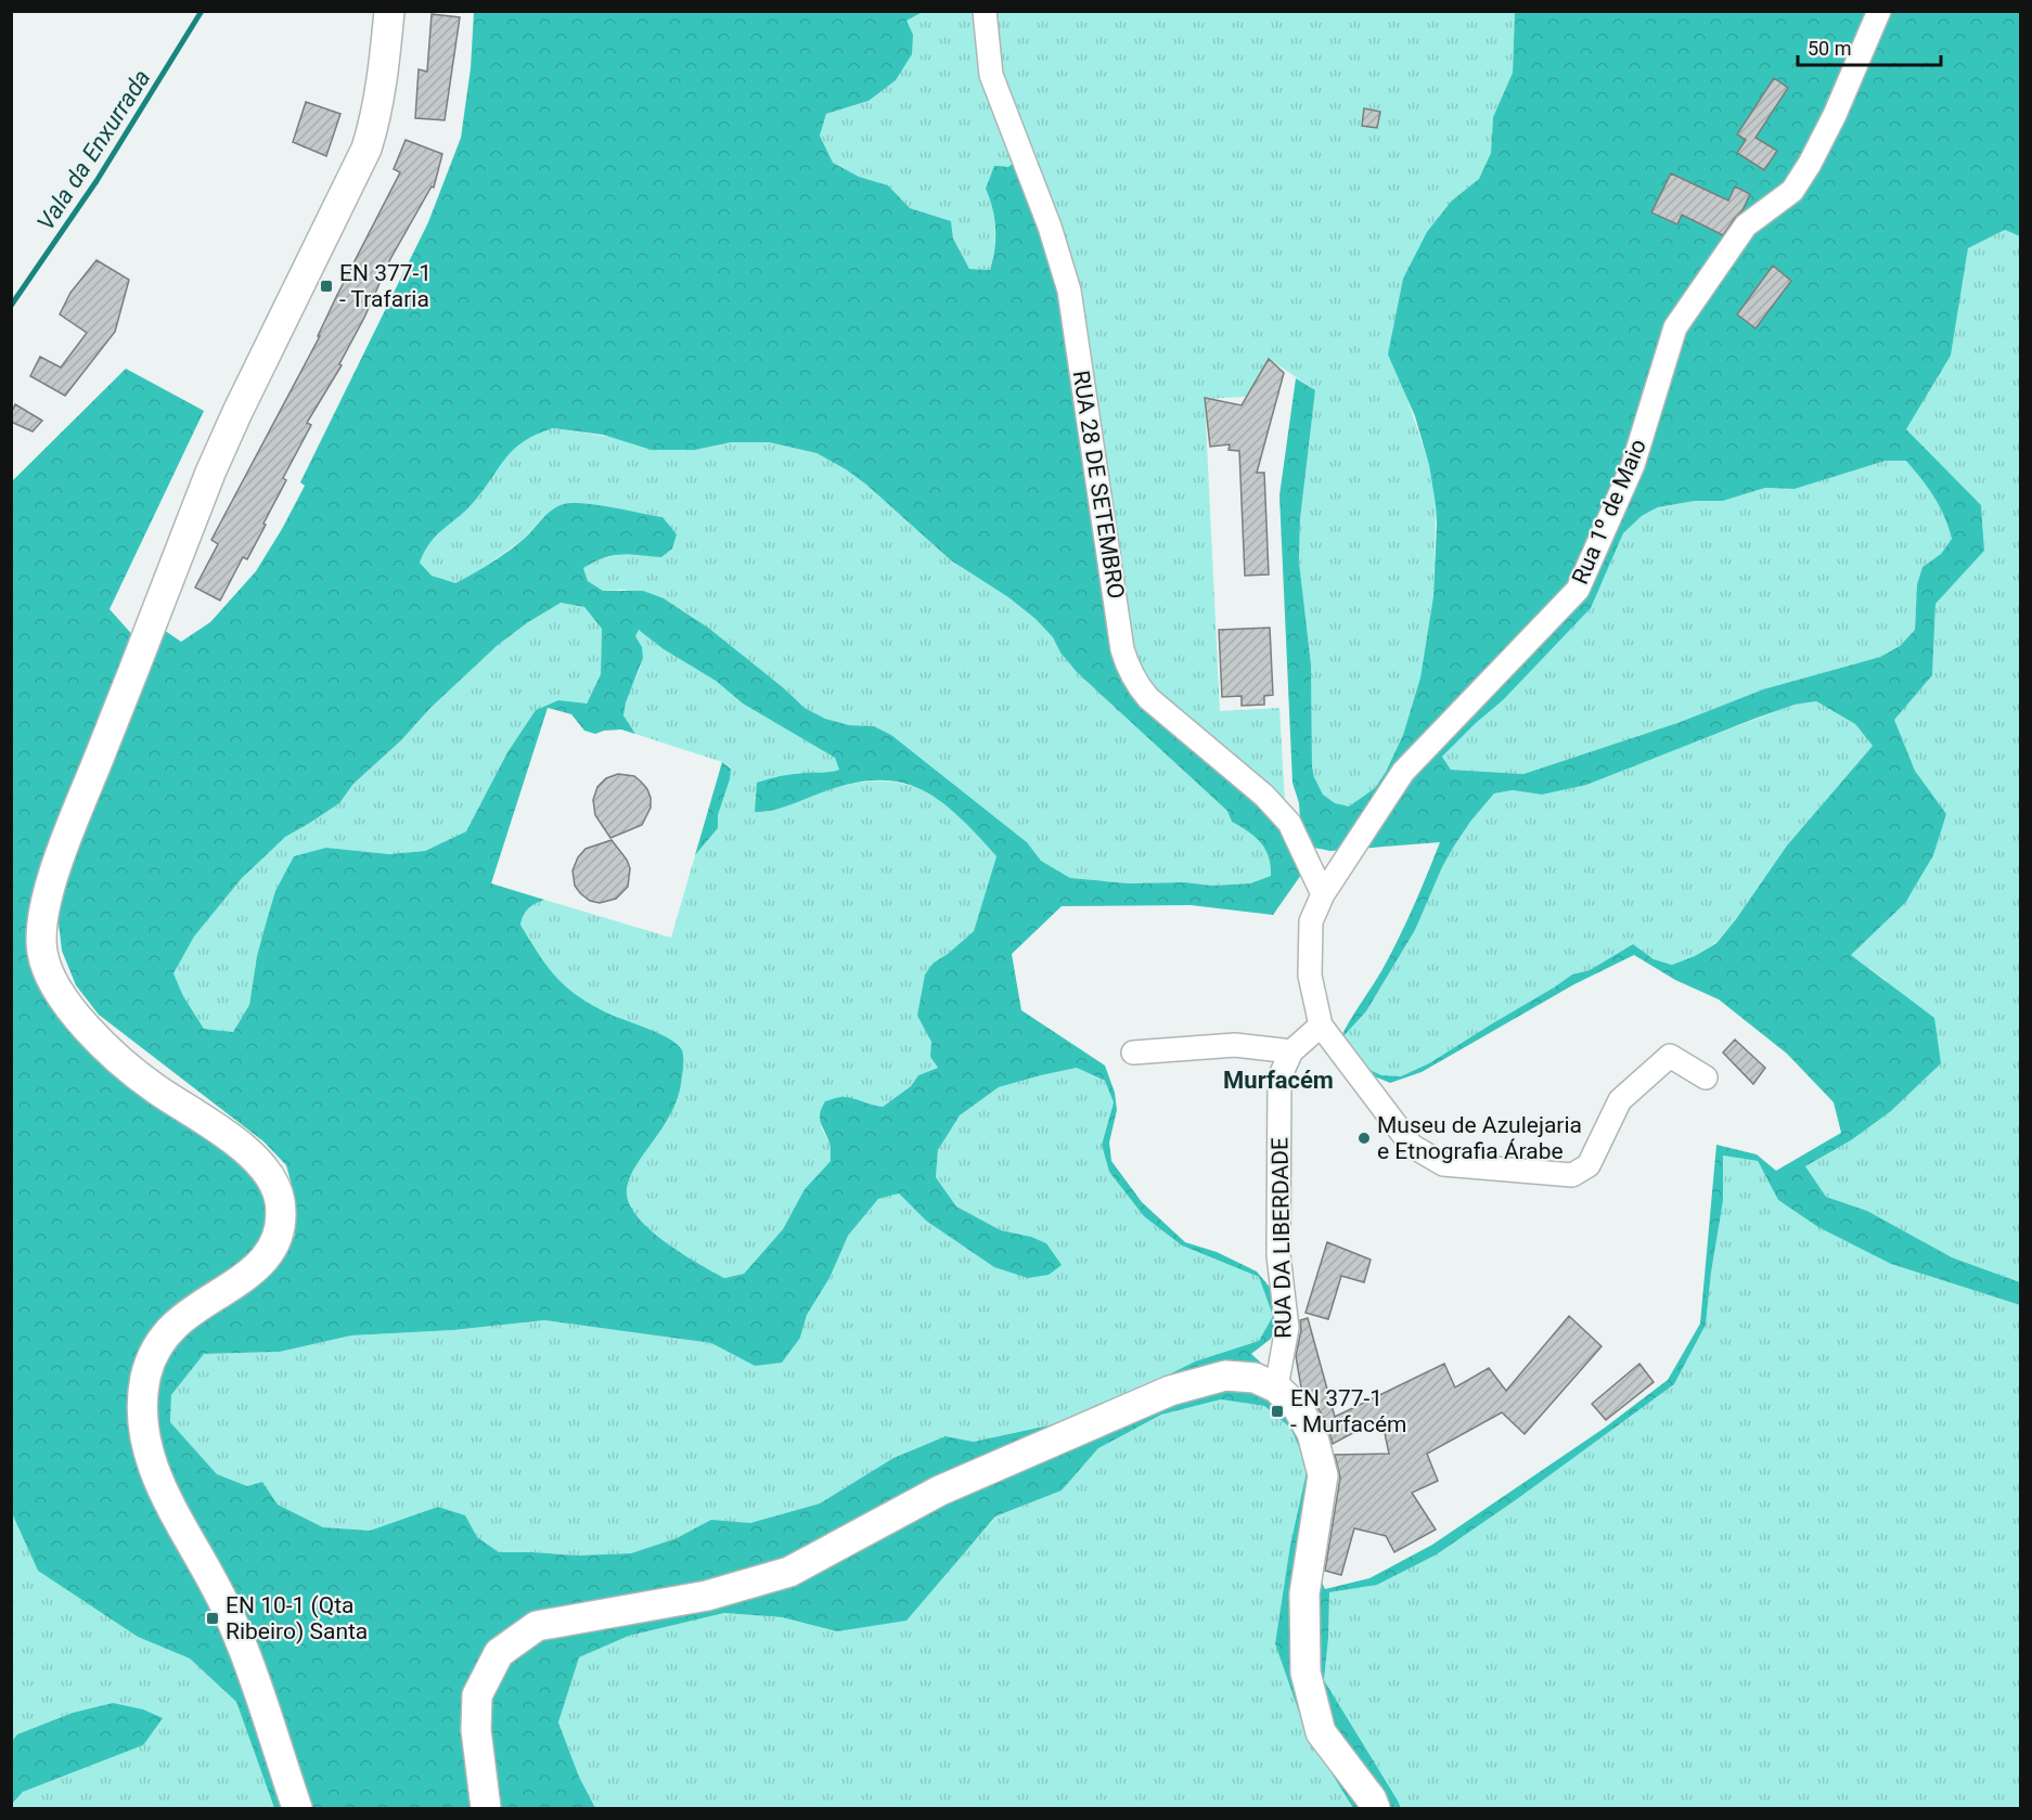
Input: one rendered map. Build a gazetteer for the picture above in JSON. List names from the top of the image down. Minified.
{"streets":{"street":["RUA 28 DE SETEMBRO","Rua 1º de Maio","RUA DA LIBERDADE"]},"crossings":[["RUA 28 DE SETEMBRO","Rua 1º de Maio"]],"districts":["Murfacém"],"water":["Vala da Enxurrada"],"places":{"transit":["EN 377-1 - Trafaria","EN 377-1 - Murfacém","EN 10-1 (Qta Ribeiro) Santa"],"other":["Museu de Azulejaria e Etnografia Árabe"]},"scale_bar":"50 m"}
